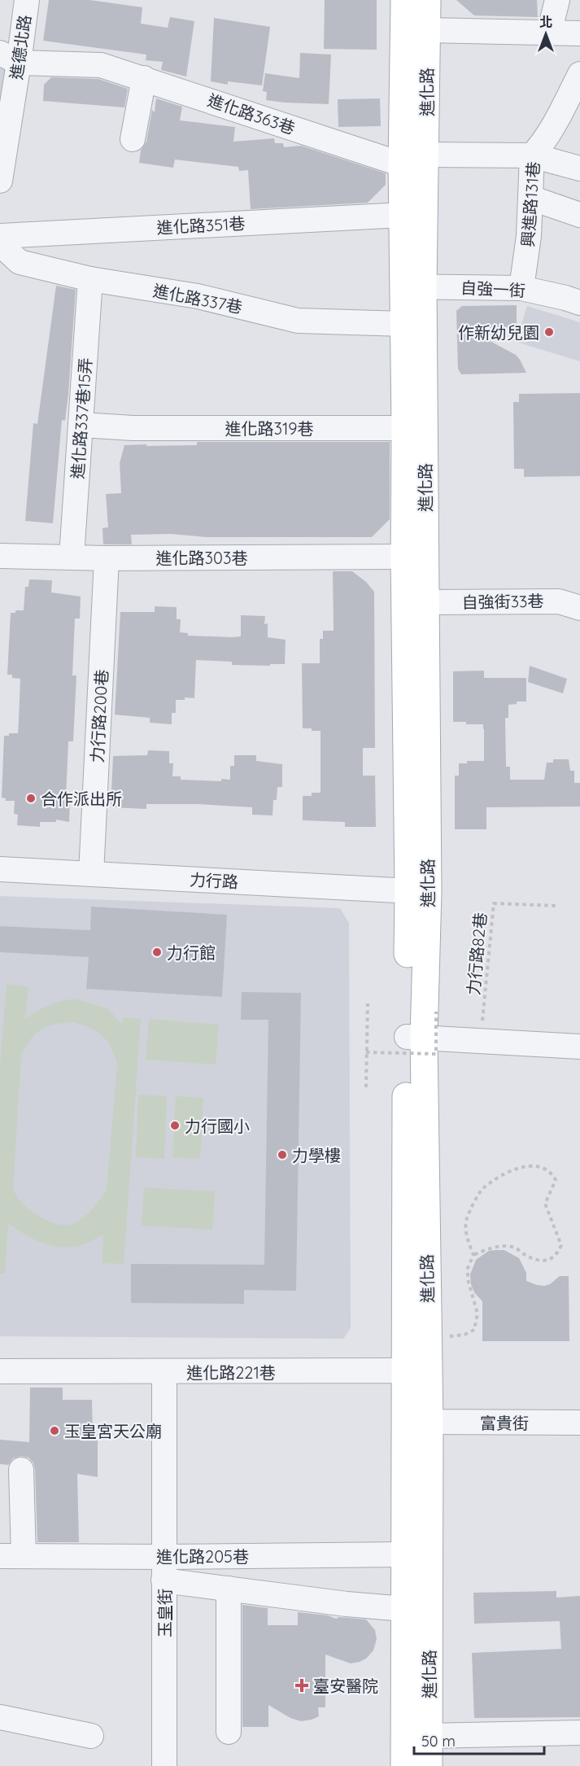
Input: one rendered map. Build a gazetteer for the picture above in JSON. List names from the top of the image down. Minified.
{"streets":{"main road":["進化路"],"street":["進德北路","進化路363巷","興進路131巷","進化路351巷","自強一街","進化路337巷","進化路337巷15弄","進化路319巷","進化路303巷","自強街33巷","力行路200巷","力行路","進化路221巷","富貴街","進化路205巷","玉皇街"],"path":["力行路82巷"]},"crossings":[["進德北路","進化路363巷"],["進化路","進化路363巷"],["進化路","進化路351巷"],["進化路","自強一街"],["進化路","進化路337巷"],["進化路","進化路319巷"],["進化路","進化路303巷"],["進化路","自強街33巷"],["進化路","力行路"],["進化路","進化路221巷"],["進化路","富貴街"],["進化路","進化路205巷"],["進化路363巷","興進路131巷"],["興進路131巷","自強一街"],["進化路337巷","進化路337巷15弄"],["進化路337巷15弄","進化路319巷"],["進化路337巷15弄","進化路303巷"],["進化路303巷","力行路200巷"],["力行路200巷","力行路"],["進化路221巷","玉皇街"],["進化路205巷","玉皇街"]],"places":{"other":["作新幼兒園","合作派出所","力行館","力行國小","力學樓","玉皇宮天公廟"],"health":["臺安醫院"]},"scale_bar":"50 m","north":"top"}
